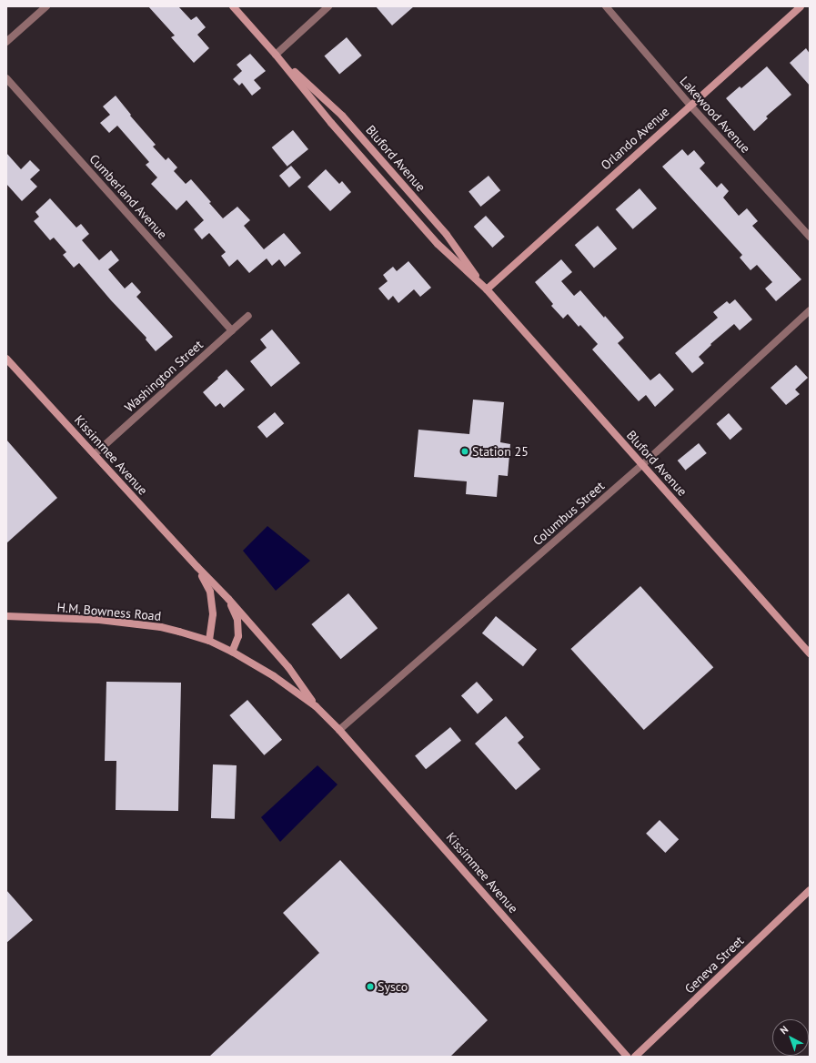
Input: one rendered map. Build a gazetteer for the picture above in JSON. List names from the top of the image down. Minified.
{"streets":{"street":["Lakewood Avenue","Orlando Avenue","Bluford Avenue","Cumberland Avenue","Washington Street","Kissimmee Avenue","Columbus Street","H.M. Bowness Road","Geneva Street"]},"crossings":[["Lakewood Avenue","Orlando Avenue"],["Orlando Avenue","Bluford Avenue"],["Bluford Avenue","Columbus Street"],["Cumberland Avenue","Washington Street"],["Washington Street","Kissimmee Avenue"],["Kissimmee Avenue","Columbus Street"],["Kissimmee Avenue","H.M. Bowness Road"]],"places":["Station 25","Sysco"],"north":"top left"}
